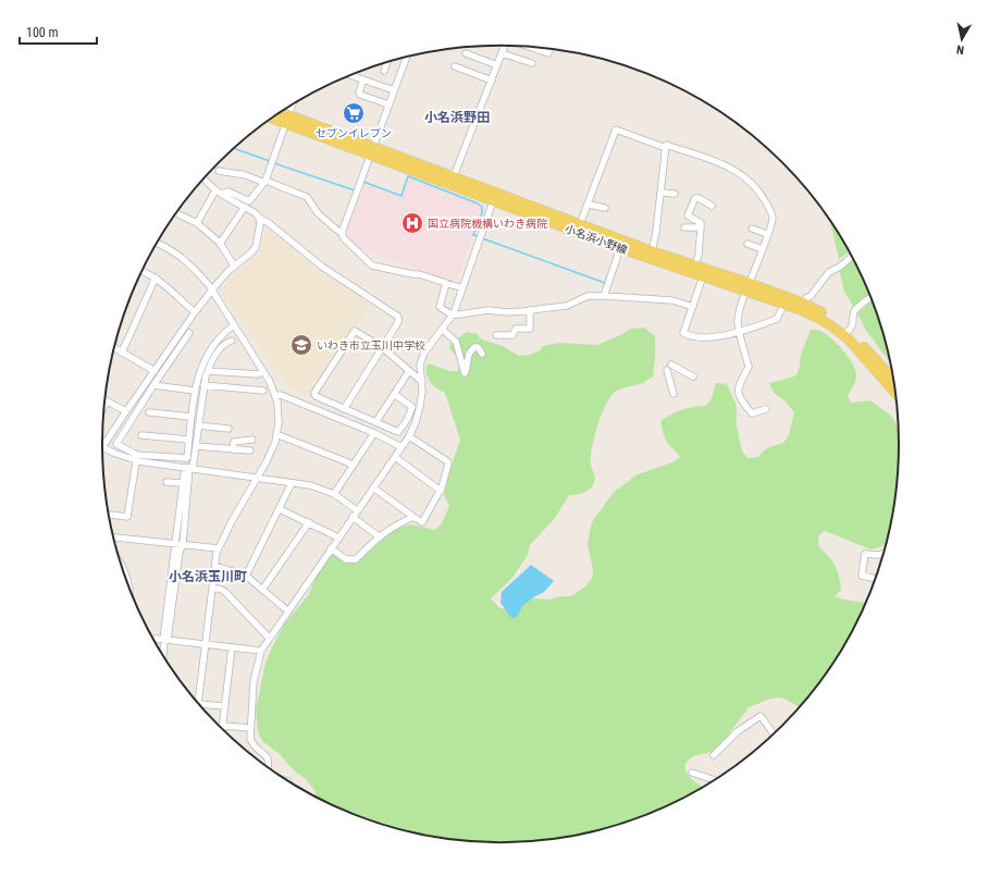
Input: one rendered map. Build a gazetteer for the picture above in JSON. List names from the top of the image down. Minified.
{"streets":{"main road":["小名浜小野線"]},"districts":["小名浜野田","小名浜玉川町"],"places":{"supermarket":["セブンイレブン"],"hospital":["国立病院機構いわき病院"],"school or university":["いわき市立玉川中学校"]},"scale_bar":"100 m","north":"bottom"}
